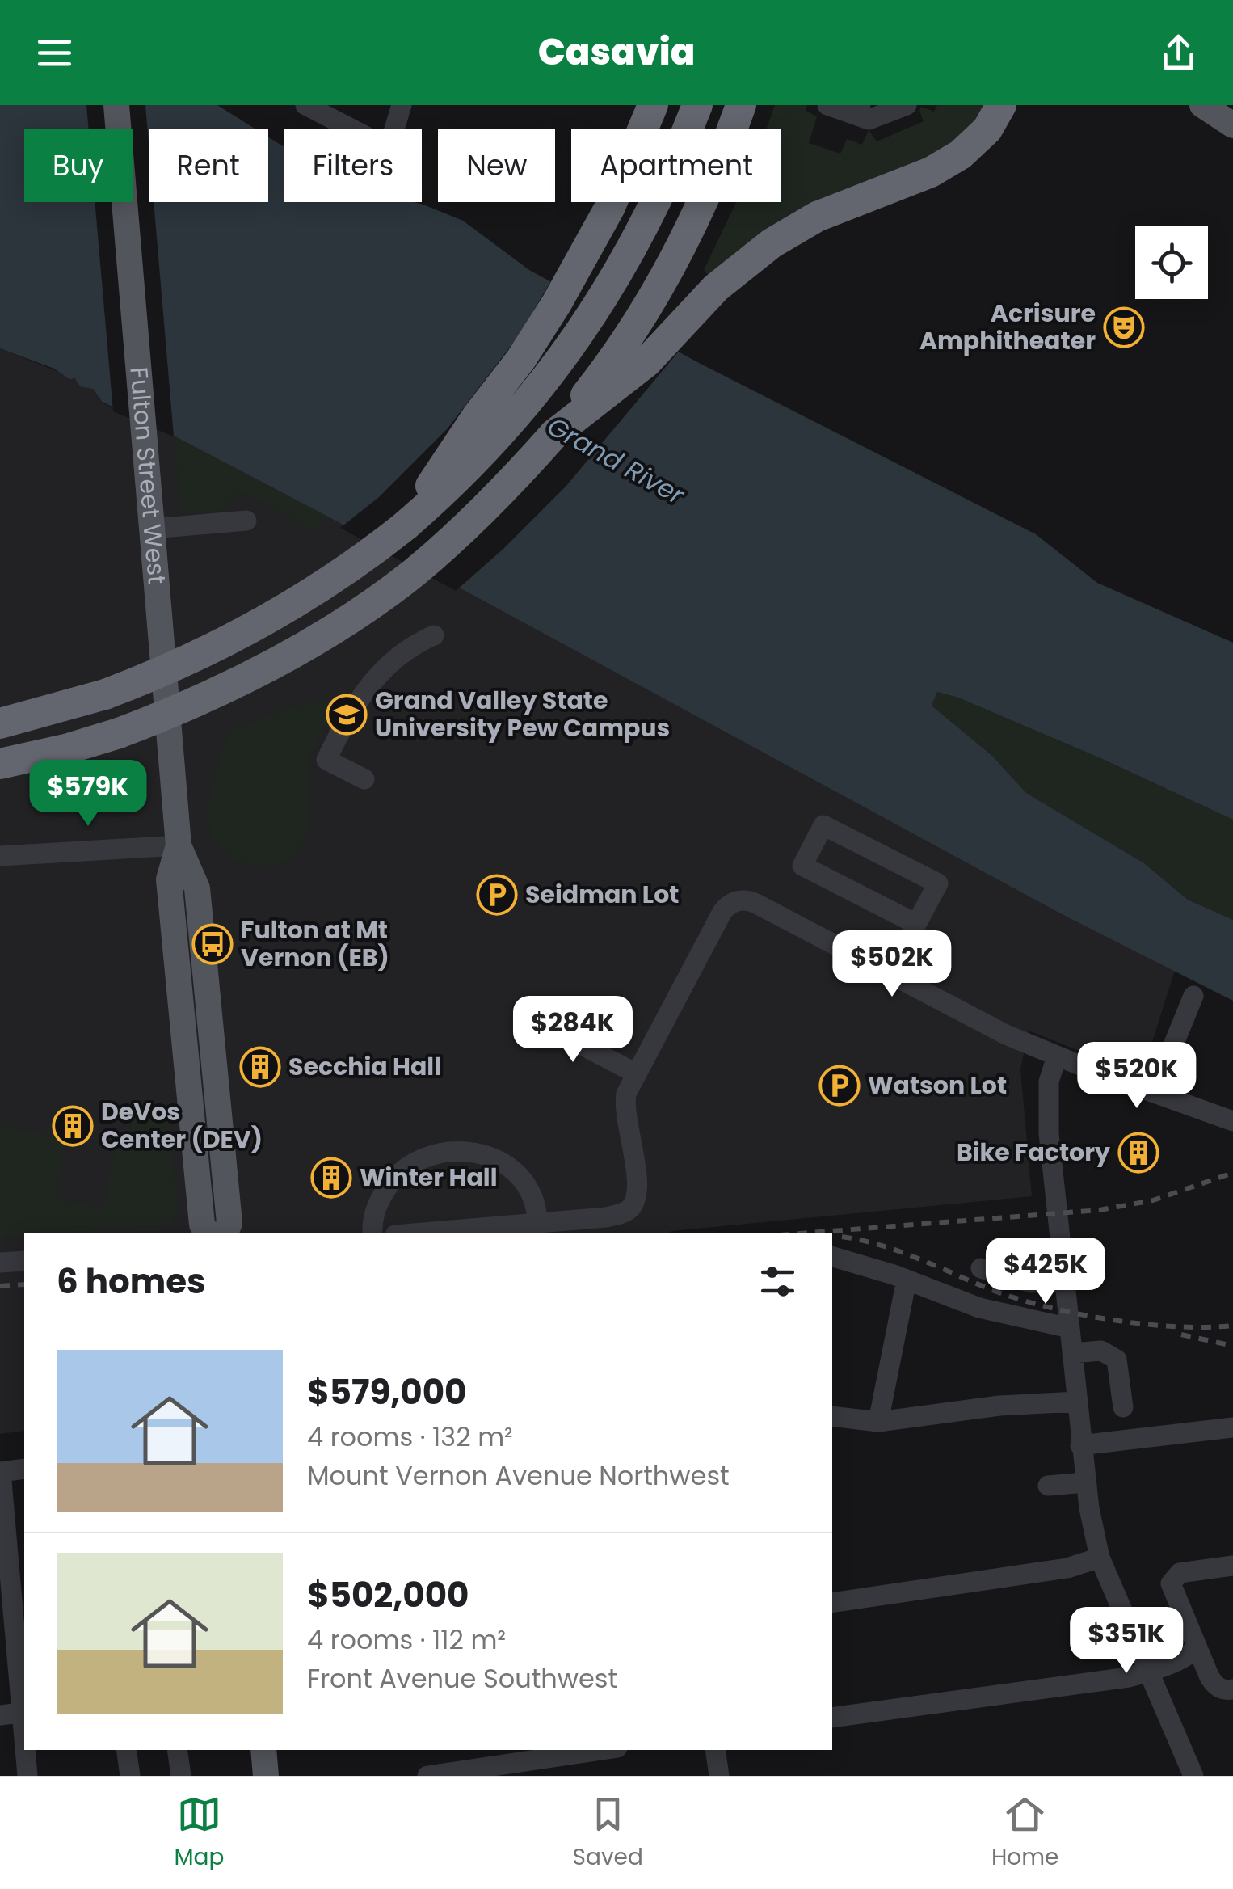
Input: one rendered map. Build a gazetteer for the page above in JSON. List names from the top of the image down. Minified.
{"streets":{"main road":["Fulton Street West"]},"water":["Grand River"],"places":{"theatre":["Acrisure Amphitheater"],"school or university":["Grand Valley State University Pew Campus"],"parking":["Seidman Lot","Watson Lot"],"bus stop":["Fulton at Mt Vernon (EB)"],"building":["Secchia Hall","DeVos Center (DEV)","Bike Factory","Winter Hall"]},"page":{"header":"Casavia","chip":["Buy","Rent","Filters","New","Apartment"],"price":["$579K","$502K","$284K","$520K","$425K","$351K"],"heading":"6 homes","list":[{"name":"$579,000","note":"4 rooms · 132 m² · Mount Vernon Avenue Northwest"},{"name":"$502,000","note":"4 rooms · 112 m² · Front Avenue Southwest"}],"tabs":["Map","Saved","Home"]}}
